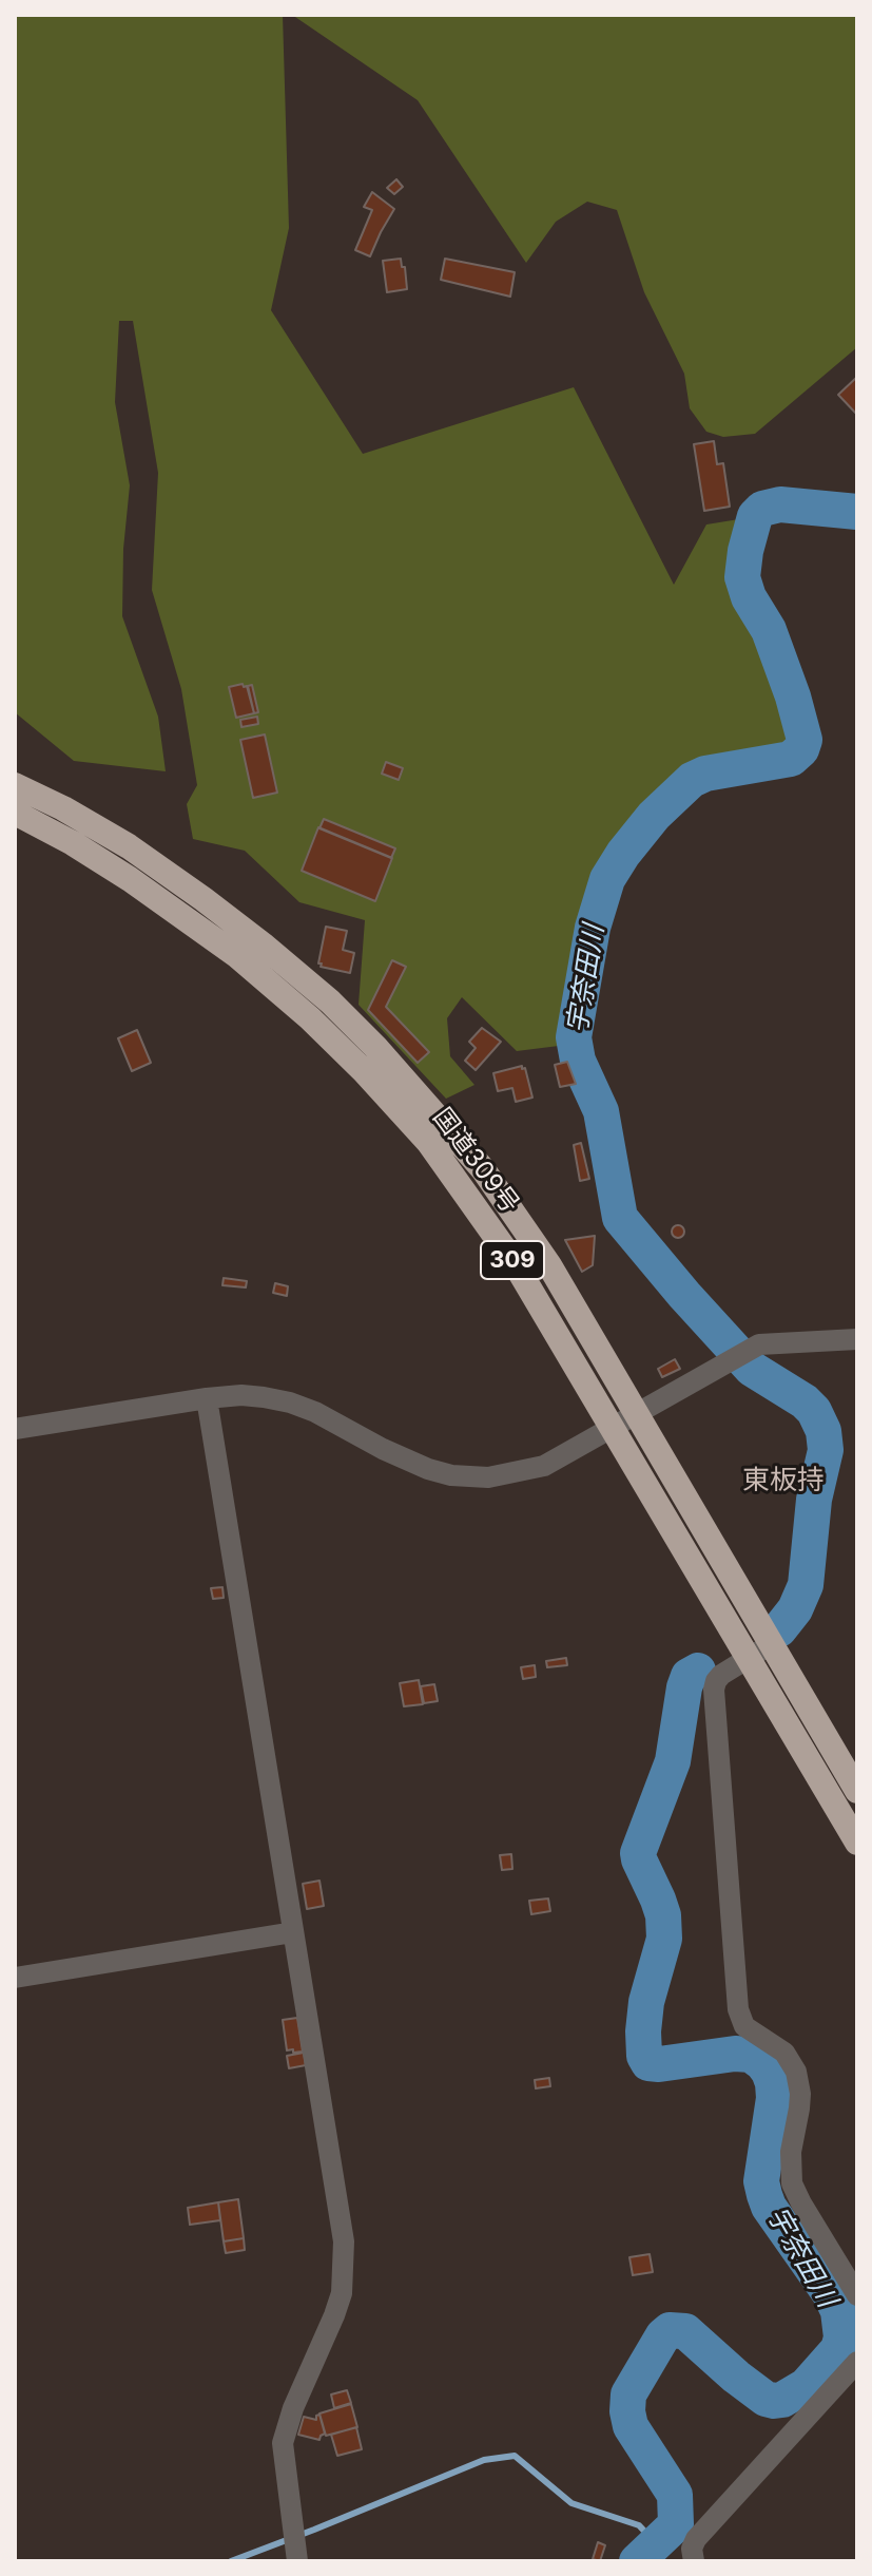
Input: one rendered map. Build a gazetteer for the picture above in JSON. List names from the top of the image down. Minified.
{"streets":{"highway":["国道309号","309"]},"districts":["東板持"],"water":["宇奈田川"]}
